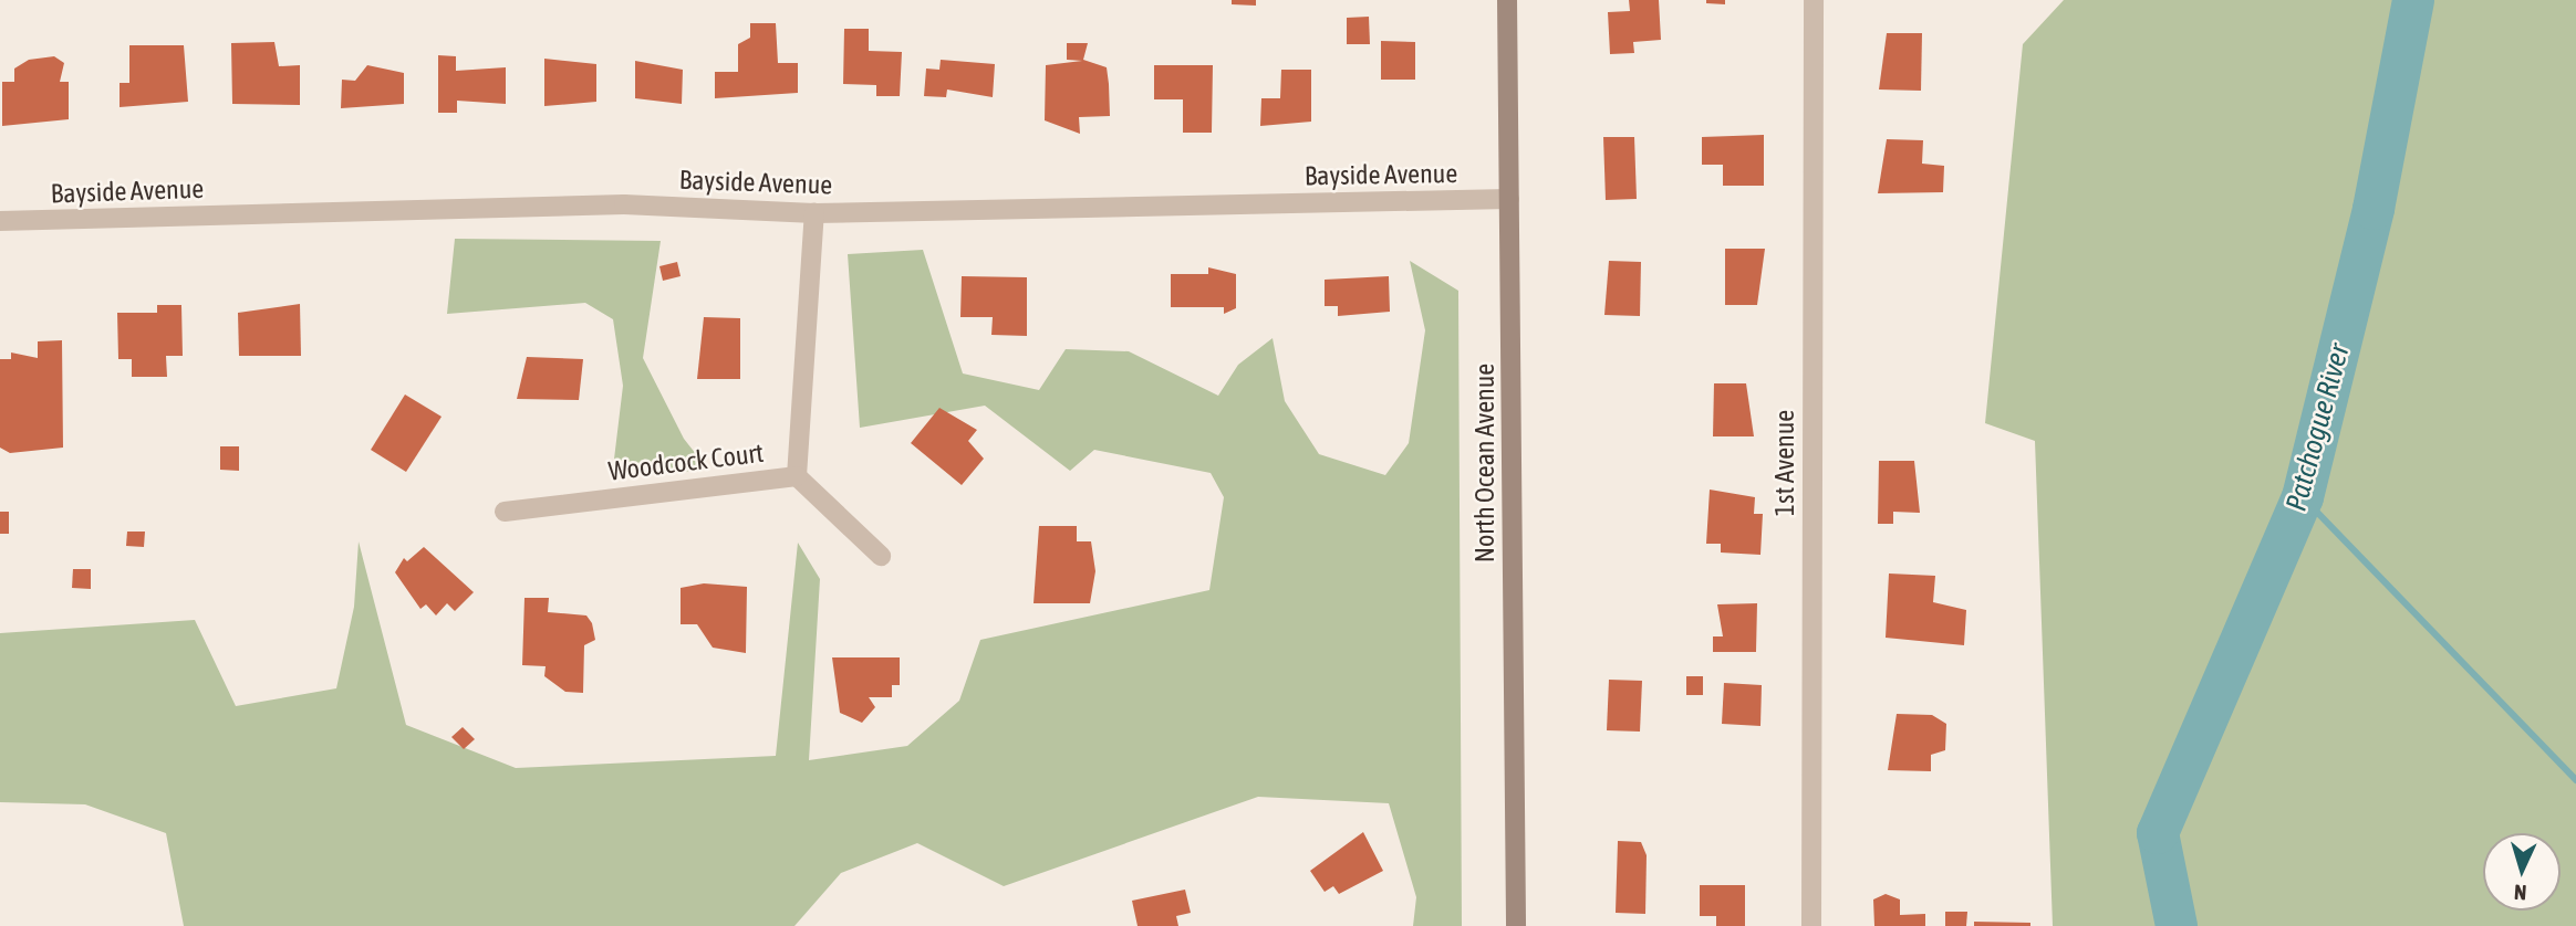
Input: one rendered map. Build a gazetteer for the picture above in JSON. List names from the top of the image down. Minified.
{"streets":{"main road":["North Ocean Avenue"],"street":["Bayside Avenue","Woodcock Court","1st Avenue"]},"crossings":[["Bayside Avenue","Woodcock Court"],["Bayside Avenue","North Ocean Avenue"]],"water":["Patchogue River"],"north":"bottom"}
